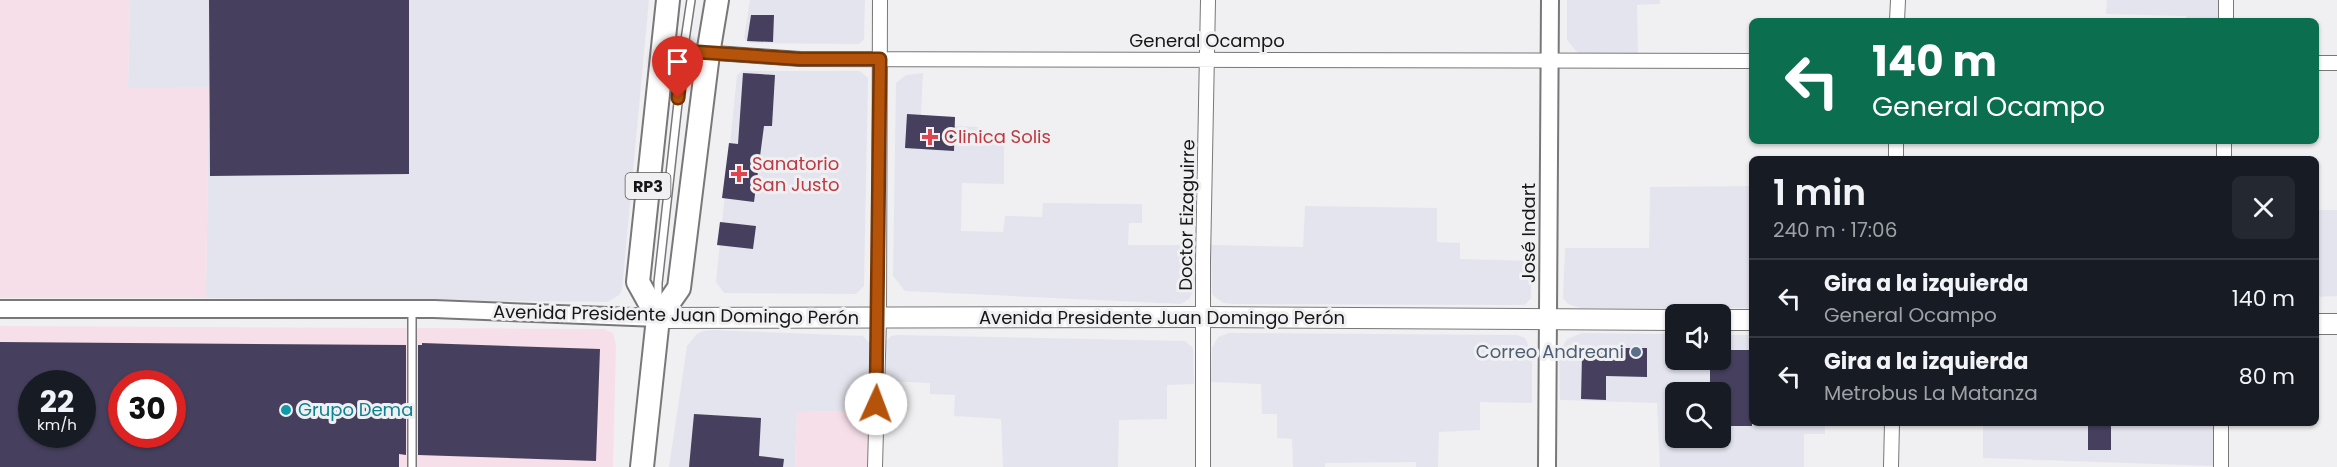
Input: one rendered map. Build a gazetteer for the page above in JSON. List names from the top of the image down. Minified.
{"streets":{"highway":["RP3"],"main road":["Avenida Presidente Juan Domingo Perón"],"street":["General Ocampo","Doctor Eizaguirre","José Indart"]},"crossings":[["General Ocampo","RP3"],["General Ocampo","Doctor Eizaguirre"],["General Ocampo","José Indart"],["RP3","Avenida Presidente Juan Domingo Perón"],["Doctor Eizaguirre","Avenida Presidente Juan Domingo Perón"],["José Indart","Avenida Presidente Juan Domingo Perón"]],"places":{"health":["Clinica Solis","Sanatorio San Justo"],"other":["Correo Andreani","Grupo Dema"]},"page":{"turn":["140 m","General Ocampo"],"heading":["1 min","240 m · 17:06"],"list":[{"name":"Gira a la izquierda","note":"General Ocampo","value":"140 m"},{"name":"Gira a la izquierda","note":"Metrobus La Matanza","value":"80 m"}],"speed":"22 km/h","limit":"30"}}
